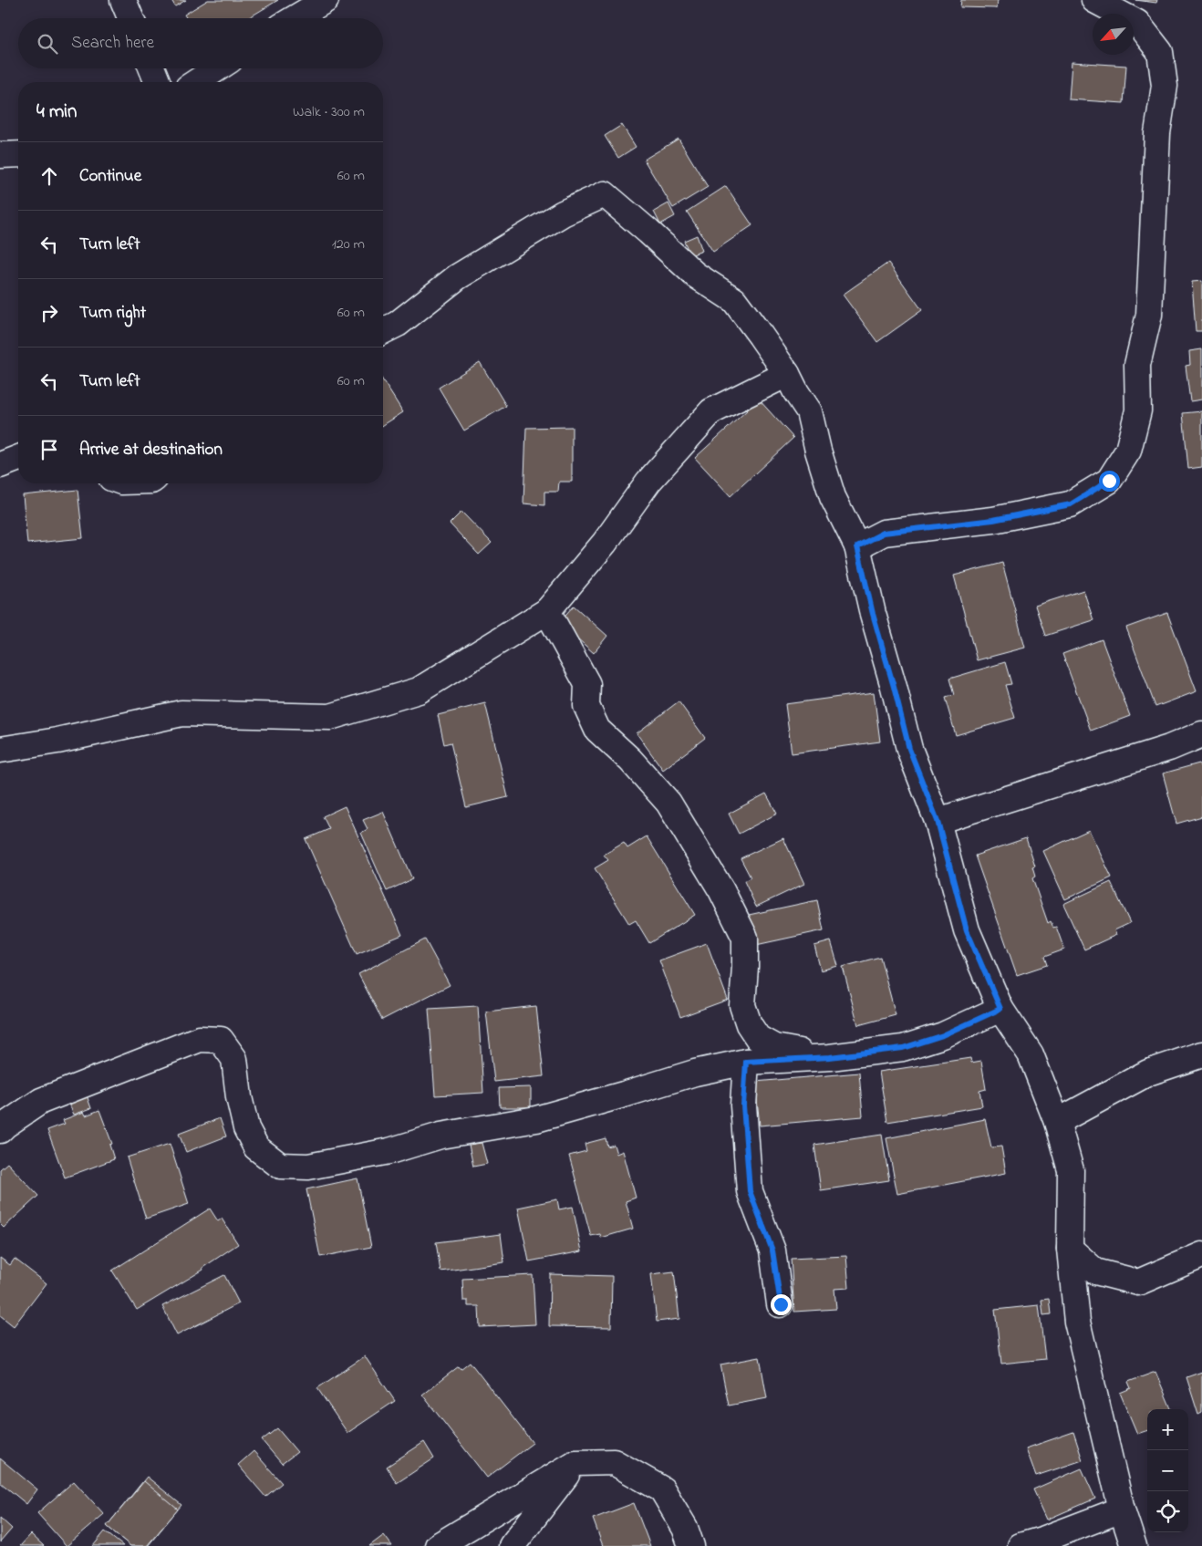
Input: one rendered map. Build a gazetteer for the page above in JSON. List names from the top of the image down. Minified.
{"north":"bottom left","page":{"search":"Search here","heading":["4 min","Walk · 300 m"],"list":[["Continue","60 m"],["Turn left","120 m"],["Turn right","60 m"],["Turn left","60 m"],"Arrive at destination"],"map_buttons":["+","−"]}}
